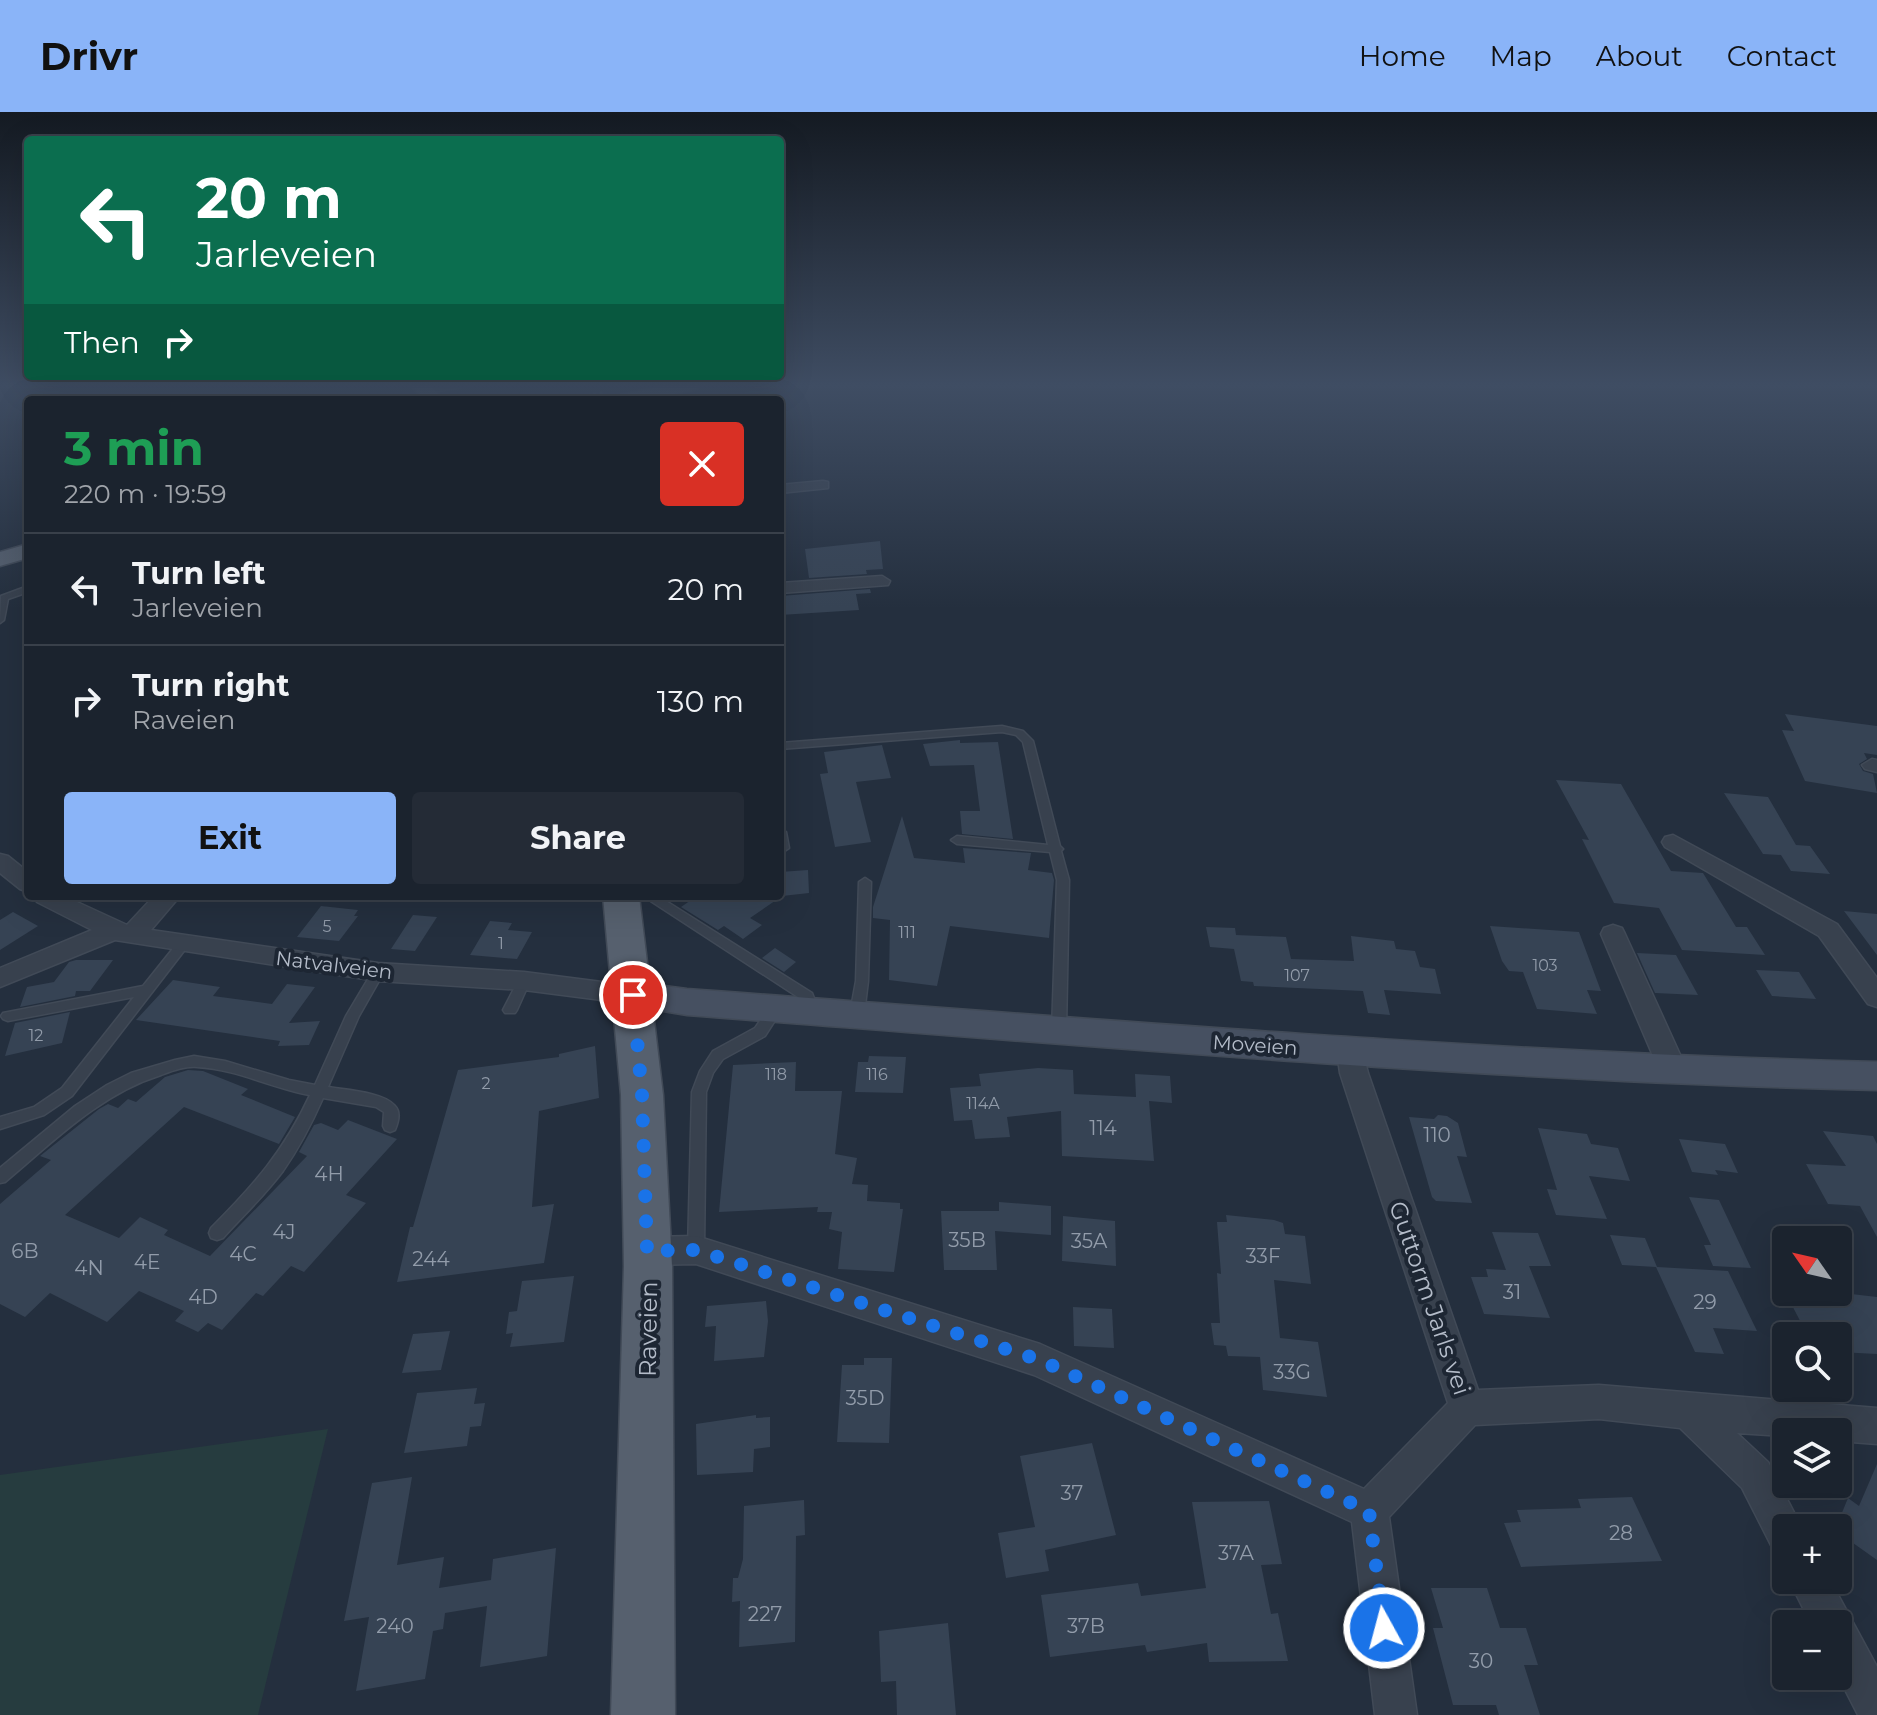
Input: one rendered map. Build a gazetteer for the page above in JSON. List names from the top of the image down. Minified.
{"streets":{"main road":["Raveien"],"street":["Natvalveien","Moveien","Guttorm Jarls vei"]},"crossings":[["Natvalveien","Moveien"],["Natvalveien","Raveien"],["Moveien","Guttorm Jarls vei"],["Moveien","Raveien"]],"house_numbers":["5","111","1","103","107","12","118","116","2","114A","114","110","4H","4J","35B","35A","6B","4C","33F","244","4E","4N","31","4D","29","33G","35D","37","28","37A","227","240","37B","30"],"north":"top left","page":{"header":"Drivr","nav":["Home","Map","About","Contact"],"turn":["20 m","Jarleveien"],"then":"Then","heading":["3 min","220 m · 19:59"],"list":[{"name":"Turn left","note":"Jarleveien","value":"20 m"},{"name":"Turn right","note":"Raveien","value":"130 m"}],"buttons":["Exit","Share"],"map_buttons":["+","−"]}}
